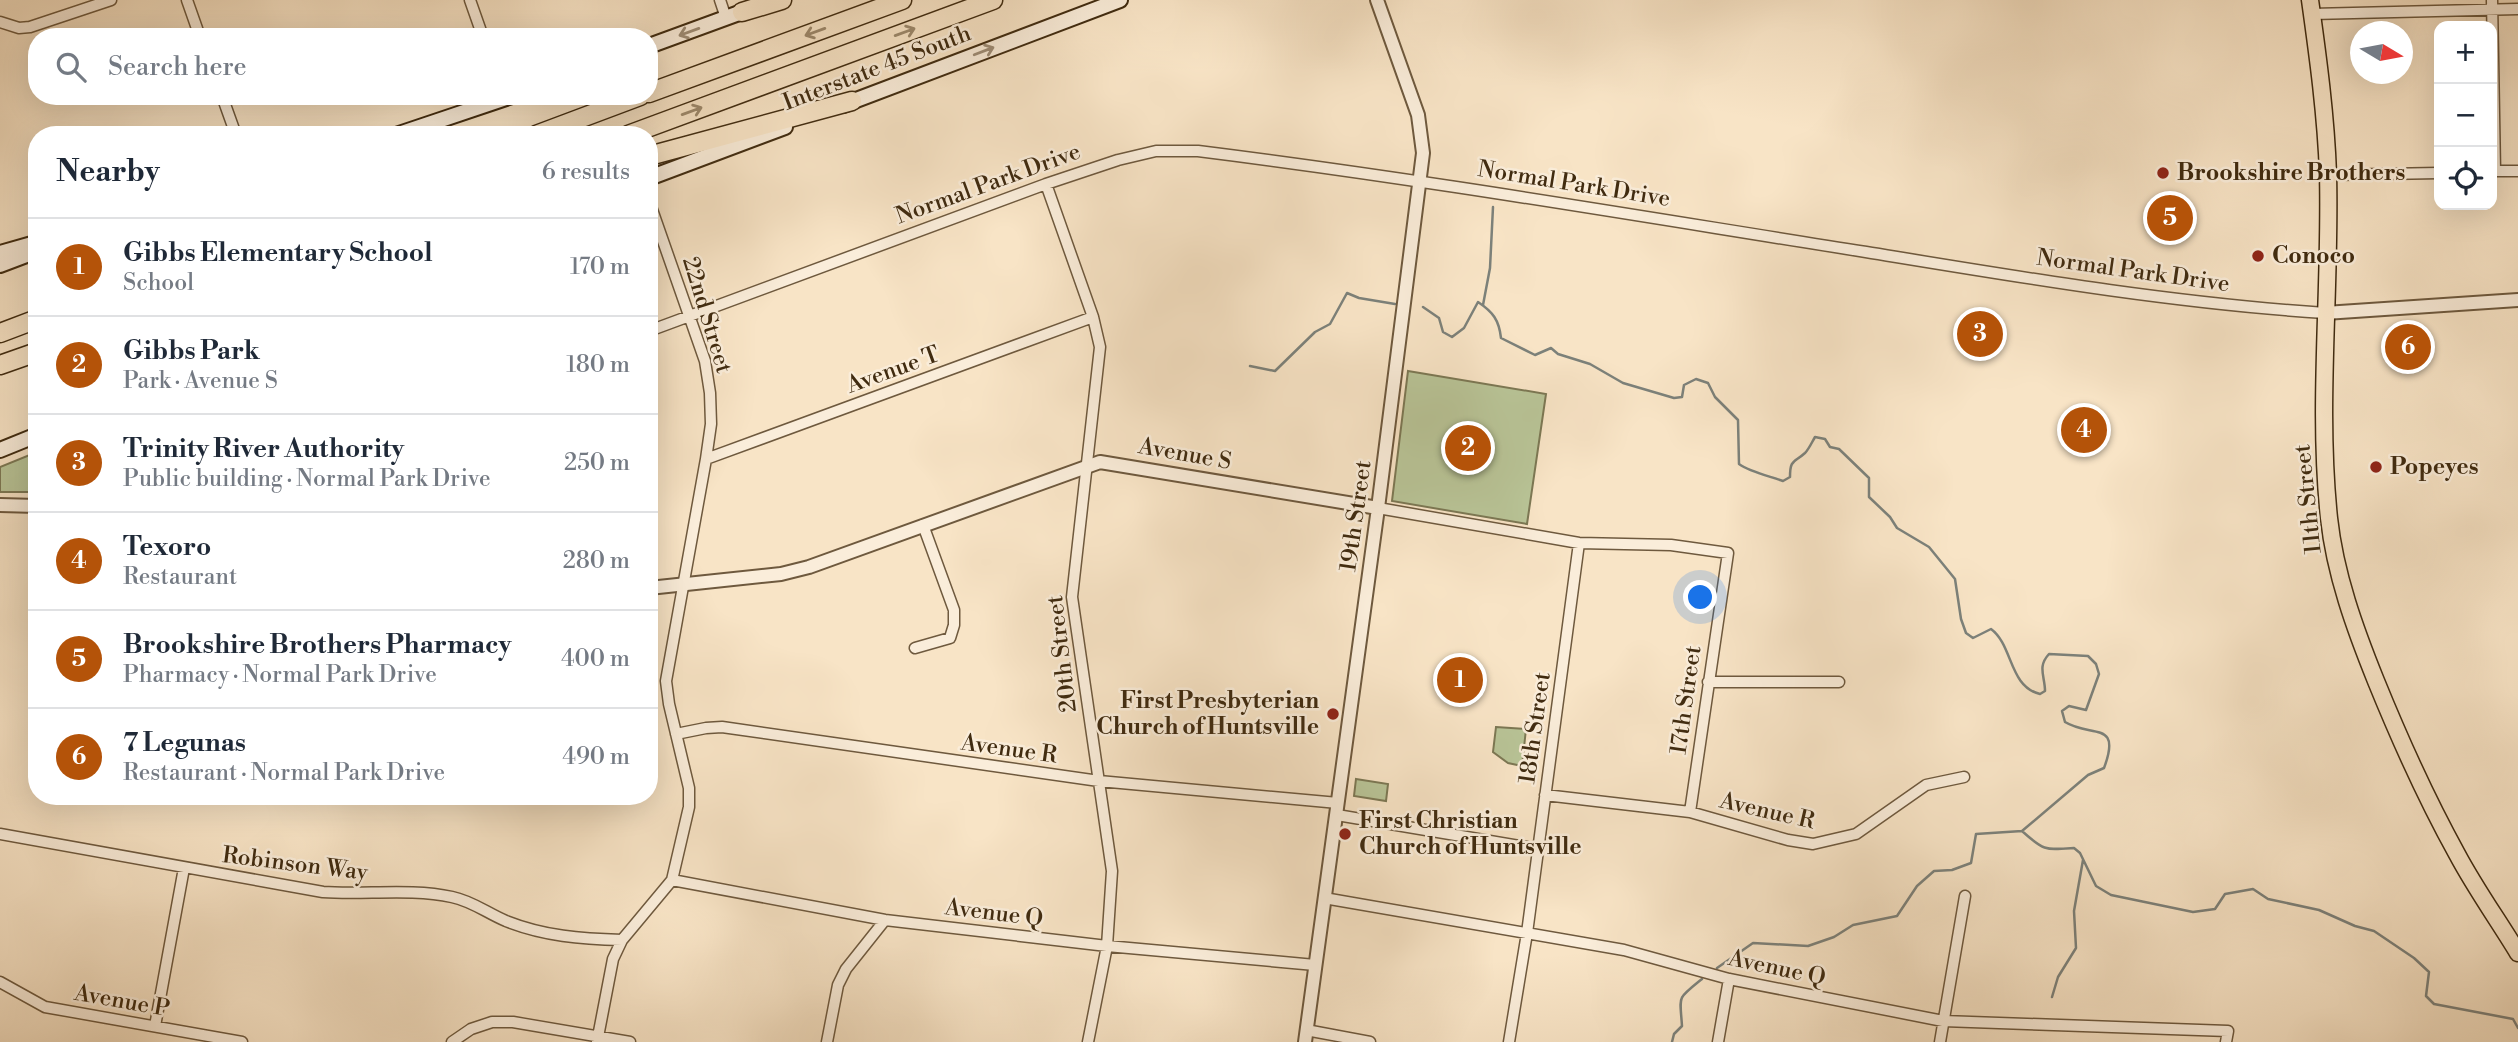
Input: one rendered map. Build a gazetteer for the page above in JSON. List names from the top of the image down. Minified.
{"streets":{"main road":["Interstate 45 South","11th Street"],"street":["Normal Park Drive","22nd Street","Avenue T","Avenue S","19th Street","20th Street","17th Street","18th Street","Avenue R","Robinson Way","Avenue Q","Avenue P"]},"crossings":[["Normal Park Drive","22nd Street"],["Normal Park Drive","11th Street"],["Normal Park Drive","19th Street"],["Normal Park Drive","20th Street"],["22nd Street","Avenue T"],["22nd Street","Avenue S"],["22nd Street","Avenue R"],["22nd Street","Robinson Way"],["22nd Street","Avenue Q"],["Avenue T","20th Street"],["Avenue S","19th Street"],["Avenue S","20th Street"],["Avenue S","17th Street"],["Avenue S","18th Street"],["19th Street","Avenue R"],["19th Street","Avenue Q"],["20th Street","Avenue R"],["20th Street","Avenue Q"],["17th Street","Avenue R"],["18th Street","Avenue R"],["18th Street","Avenue Q"]],"one_way":["Interstate 45 South"],"places":["Brookshire Brothers","Conoco","Popeyes","First Presbyterian Church of Huntsville","First Christian Church of Huntsville"],"north":"right","page":{"map_buttons":["+","−"],"search":"Search here","heading":["Nearby","6 results"],"pins":["5","3","6","4","2","1"],"list":[{"mark":"1","name":"Gibbs Elementary School","note":"School","value":"170 m"},{"mark":"2","name":"Gibbs Park","note":"Park · Avenue S","value":"180 m"},{"mark":"3","name":"Trinity River Authority","note":"Public building · Normal Park Drive","value":"250 m"},{"mark":"4","name":"Texoro","note":"Restaurant","value":"280 m"},{"mark":"5","name":"Brookshire Brothers Pharmacy","note":"Pharmacy · Normal Park Drive","value":"400 m"},{"mark":"6","name":"7 Legunas","note":"Restaurant · Normal Park Drive","value":"490 m"}]}}
